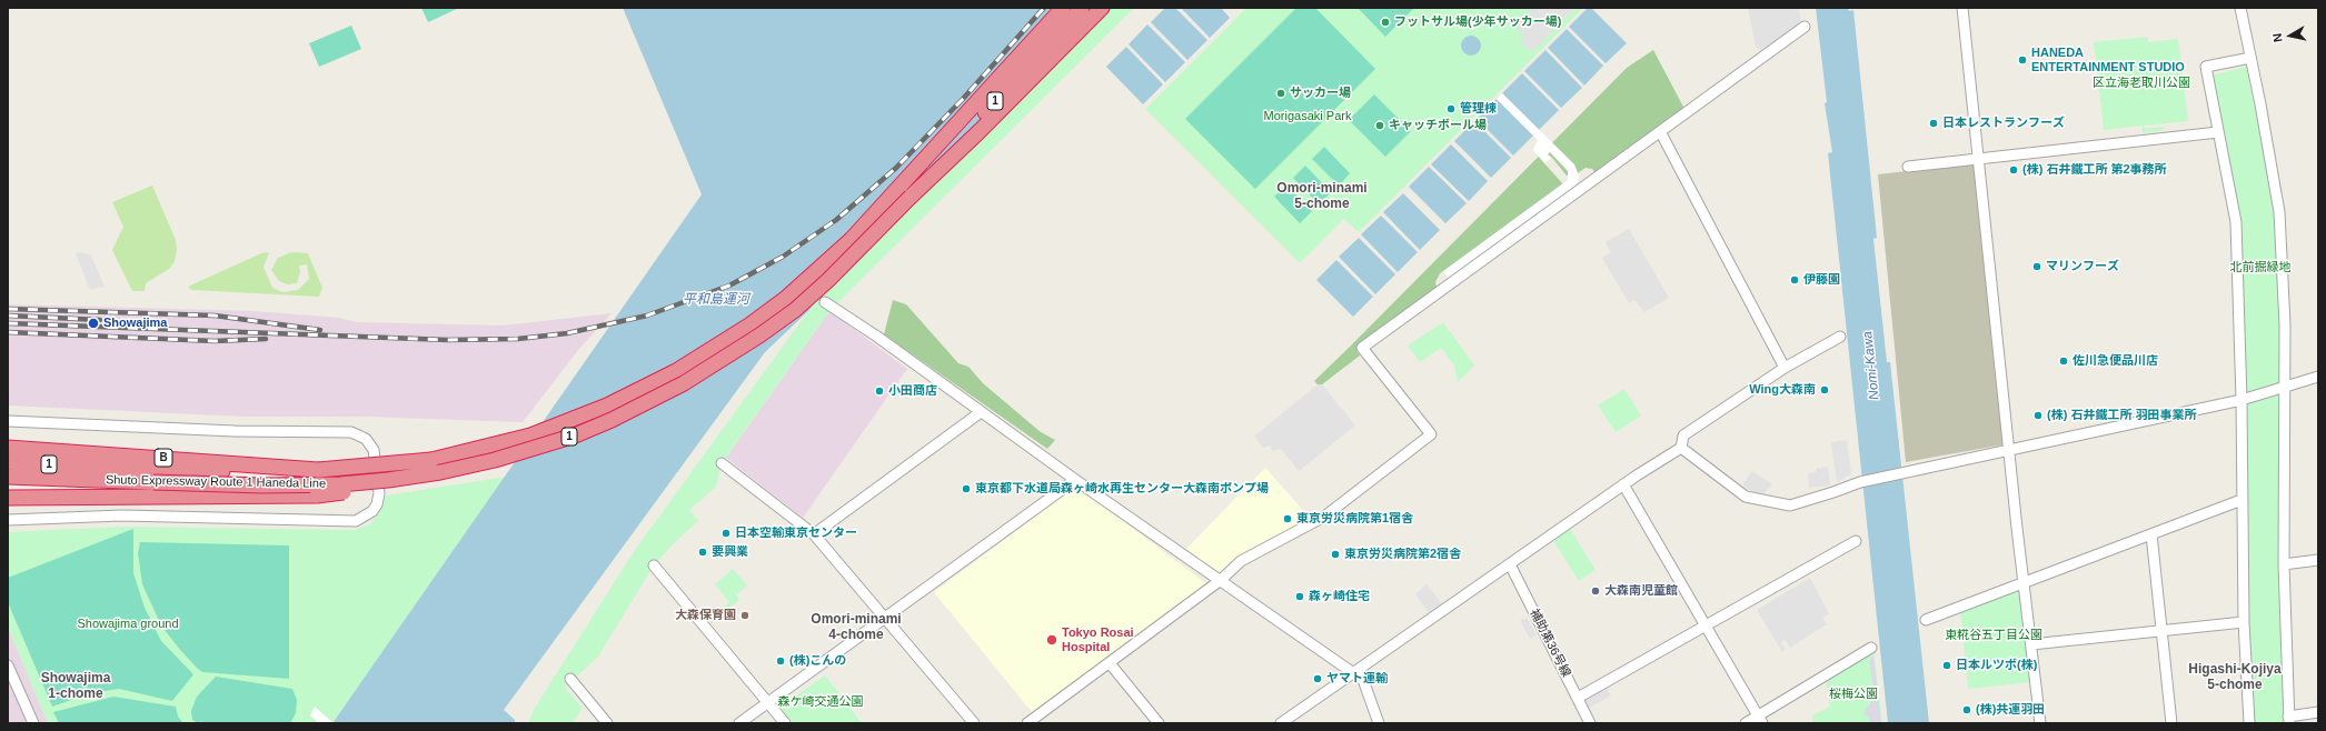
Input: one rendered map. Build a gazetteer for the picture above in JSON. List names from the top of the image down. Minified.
{"streets":{"highway":["1","B","Shuto Expressway Route 1 Haneda Line"],"street":["補助第36号線"]},"crossings":[["B","Shuto Expressway Route 1 Haneda Line"]],"districts":["Omori-minami 5-chome","Omori-minami 4-chome","Higashi-Kojiya 5-chome","Showajima 1-chome"],"water":["平和島運河","Nomi-Kawa"],"parks":["区立海老取川公園","Morigasaki Park","北前掘緑地","Showajima ground","東糀谷五丁目公園","桜梅公園","森ケ崎交通公園"],"places":["フットサル場(少年サッカー場)","HANEDA ENTERTAINMENT STUDIO","サッカー場","管理棟","日本レストランフーズ","キャッチボール場","(株) 石井鐵工所 第2事務所","マリンフーズ","伊藤園","Showajima","佐川急便品川店","Wing大森南","小田商店","(株) 石井鐵工所 羽田事業所","東京都下水道局森ヶ崎水再生センター大森南ポンプ場","東京労災病院第1宿舎","日本空輸東京センター","要興業","東京労災病院第2宿舎","大森南児童館","森ヶ崎住宅","大森保育園","Tokyo Rosai Hospital","(株)こんの","日本ルツボ(株)","ヤマト運輸","(株)共運羽田"],"north":"left"}
